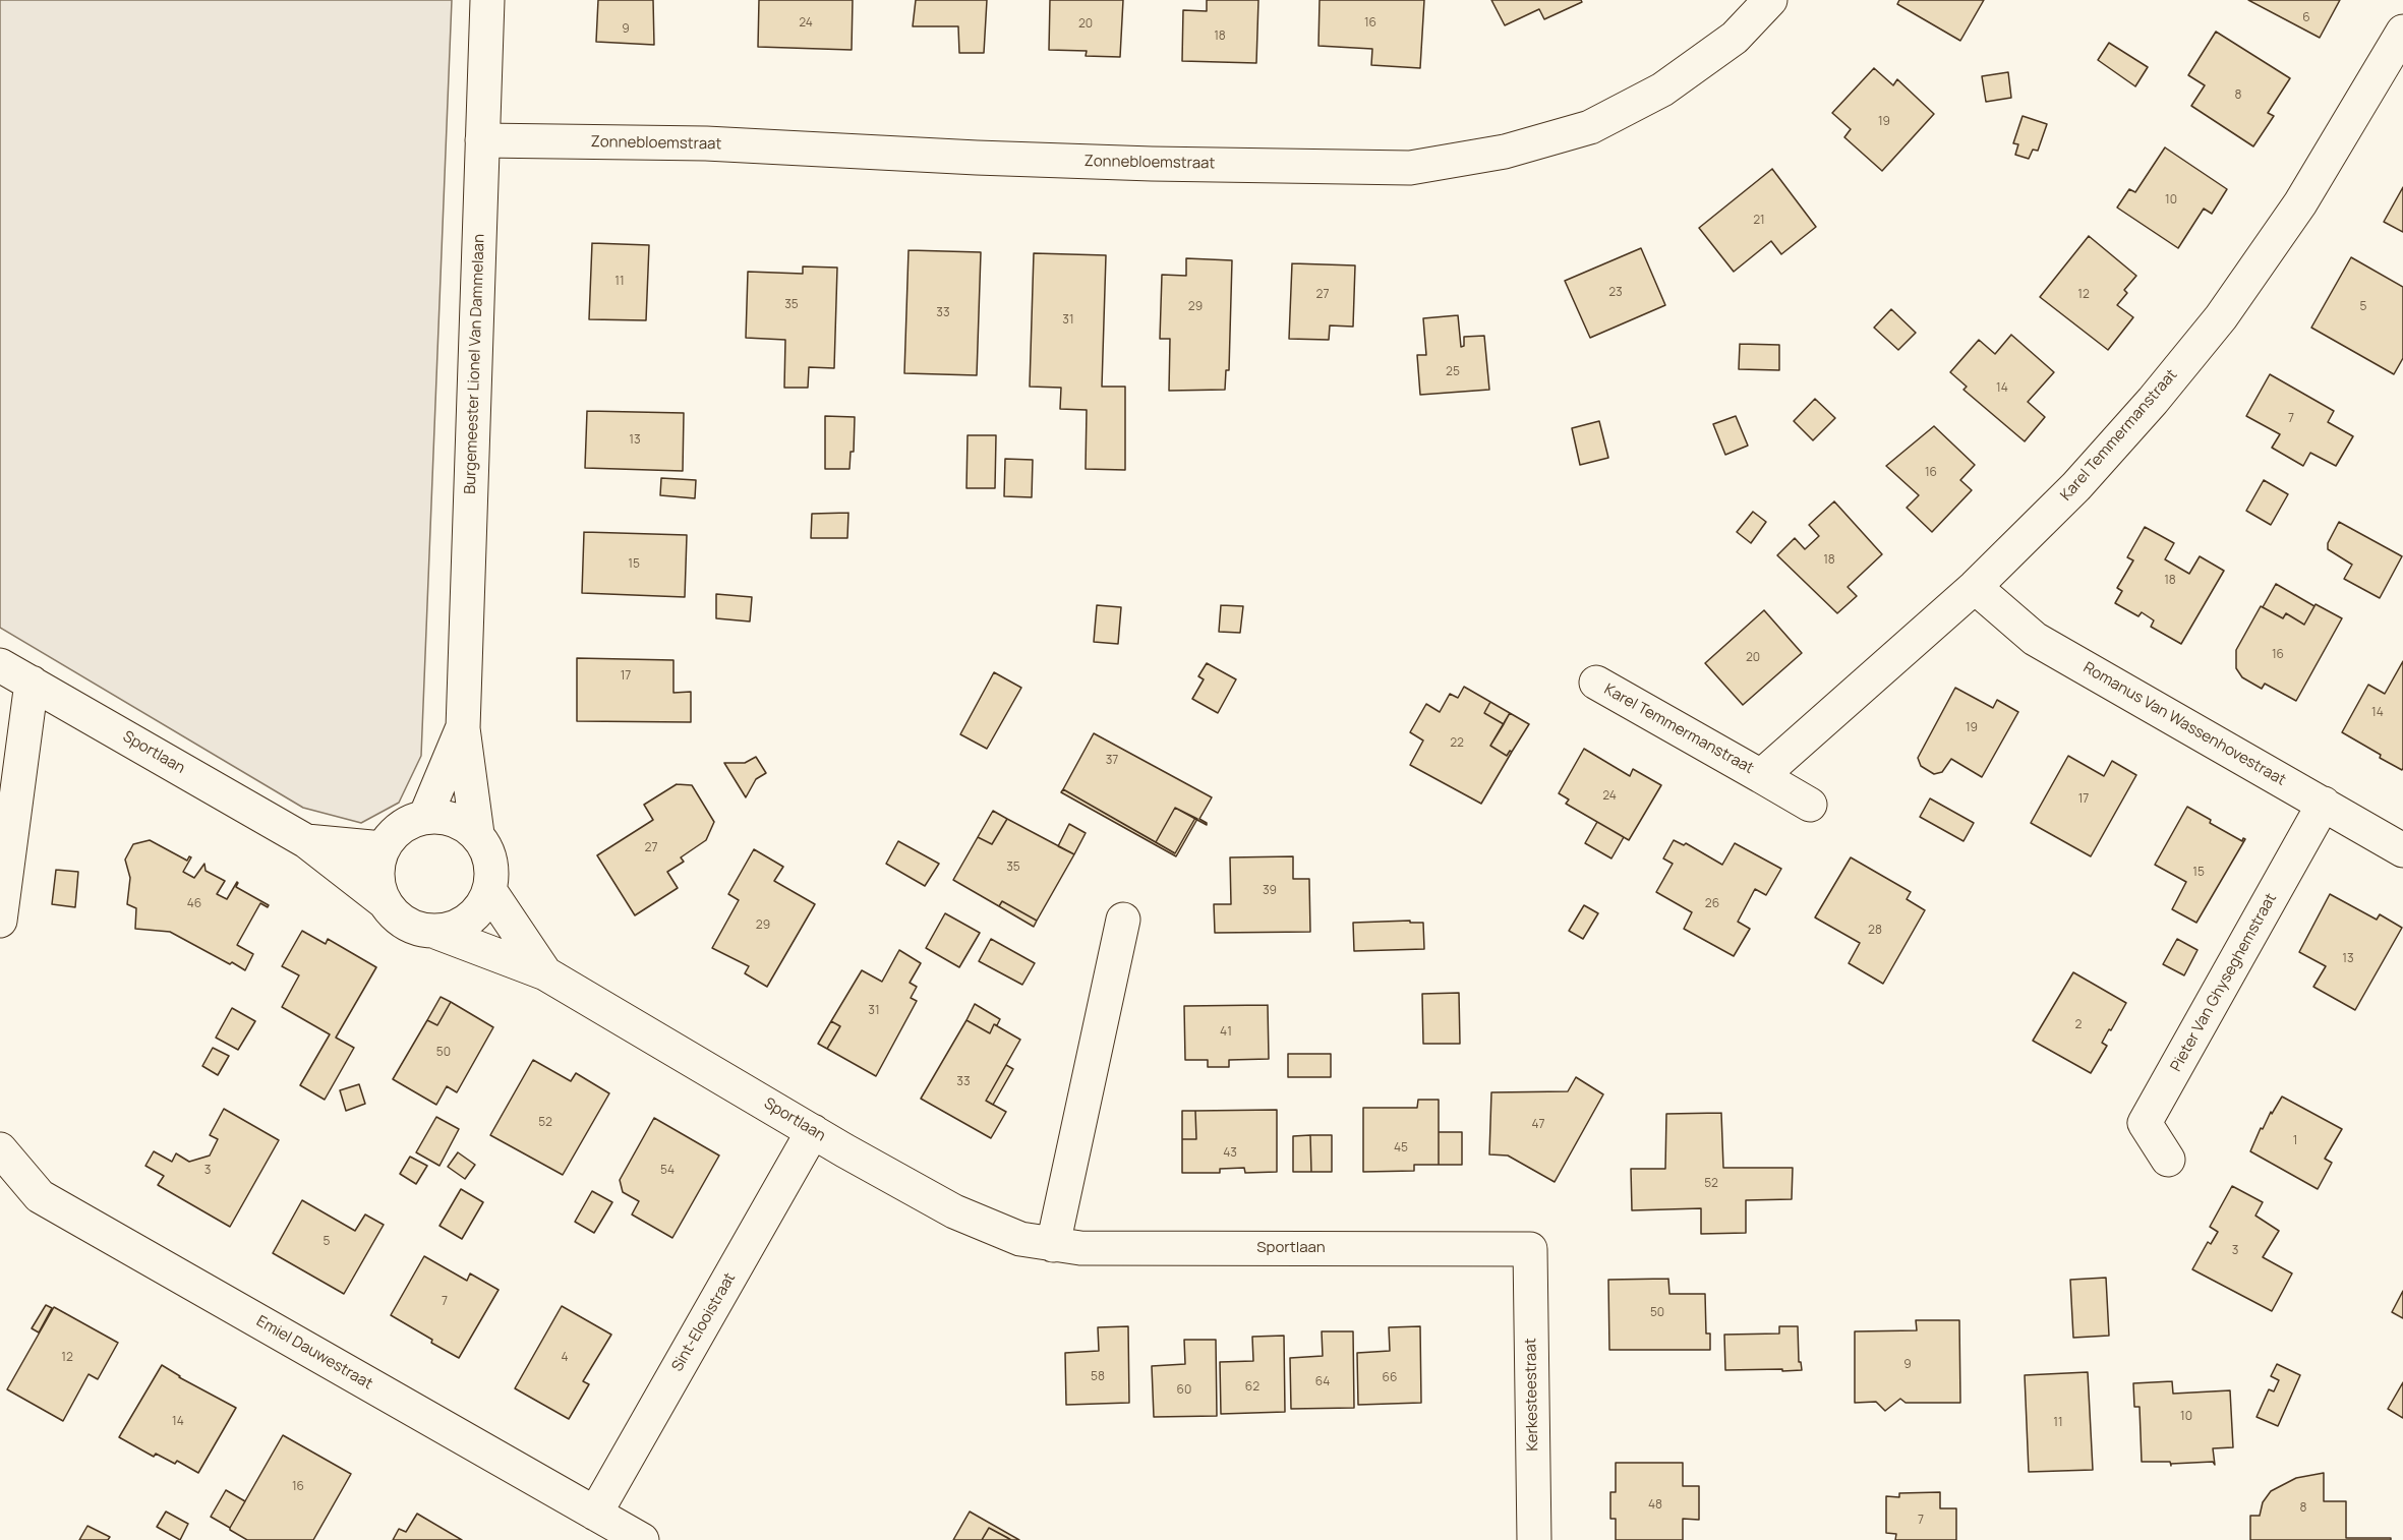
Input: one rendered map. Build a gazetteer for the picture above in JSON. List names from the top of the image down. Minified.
{"streets":{"street":["Zonnebloemstraat","Burgemeester Lionel Van Dammelaan","Karel Temmermanstraat","Romanus Van Wassenhovestraat","Sportlaan","Pieter Van Ghyseghemstraat","Sint-Elooistraat","Emiel Dauwestraat","Kerkesteestraat"]},"crossings":[["Zonnebloemstraat","Burgemeester Lionel Van Dammelaan"],["Burgemeester Lionel Van Dammelaan","Sportlaan"],["Karel Temmermanstraat","Romanus Van Wassenhovestraat"],["Romanus Van Wassenhovestraat","Pieter Van Ghyseghemstraat"],["Sportlaan","Sint-Elooistraat"],["Sportlaan","Kerkesteestraat"],["Sint-Elooistraat","Emiel Dauwestraat"]],"house_numbers":["6","24","16","20","9","18","8","19","10","21","11","23","27","12","35","29","5","33","31","25","14","7","13","16","18","15","18","16","20","17","14","19","22","37","24","17","27","35","15","39","46","26","29","28","13","31","2","41","50","33","52","47","1","45","43","3","54","52","5","3","7","50","12","4","9","58","66","64","62","60","10","14","11","16","48","8","7"]}
